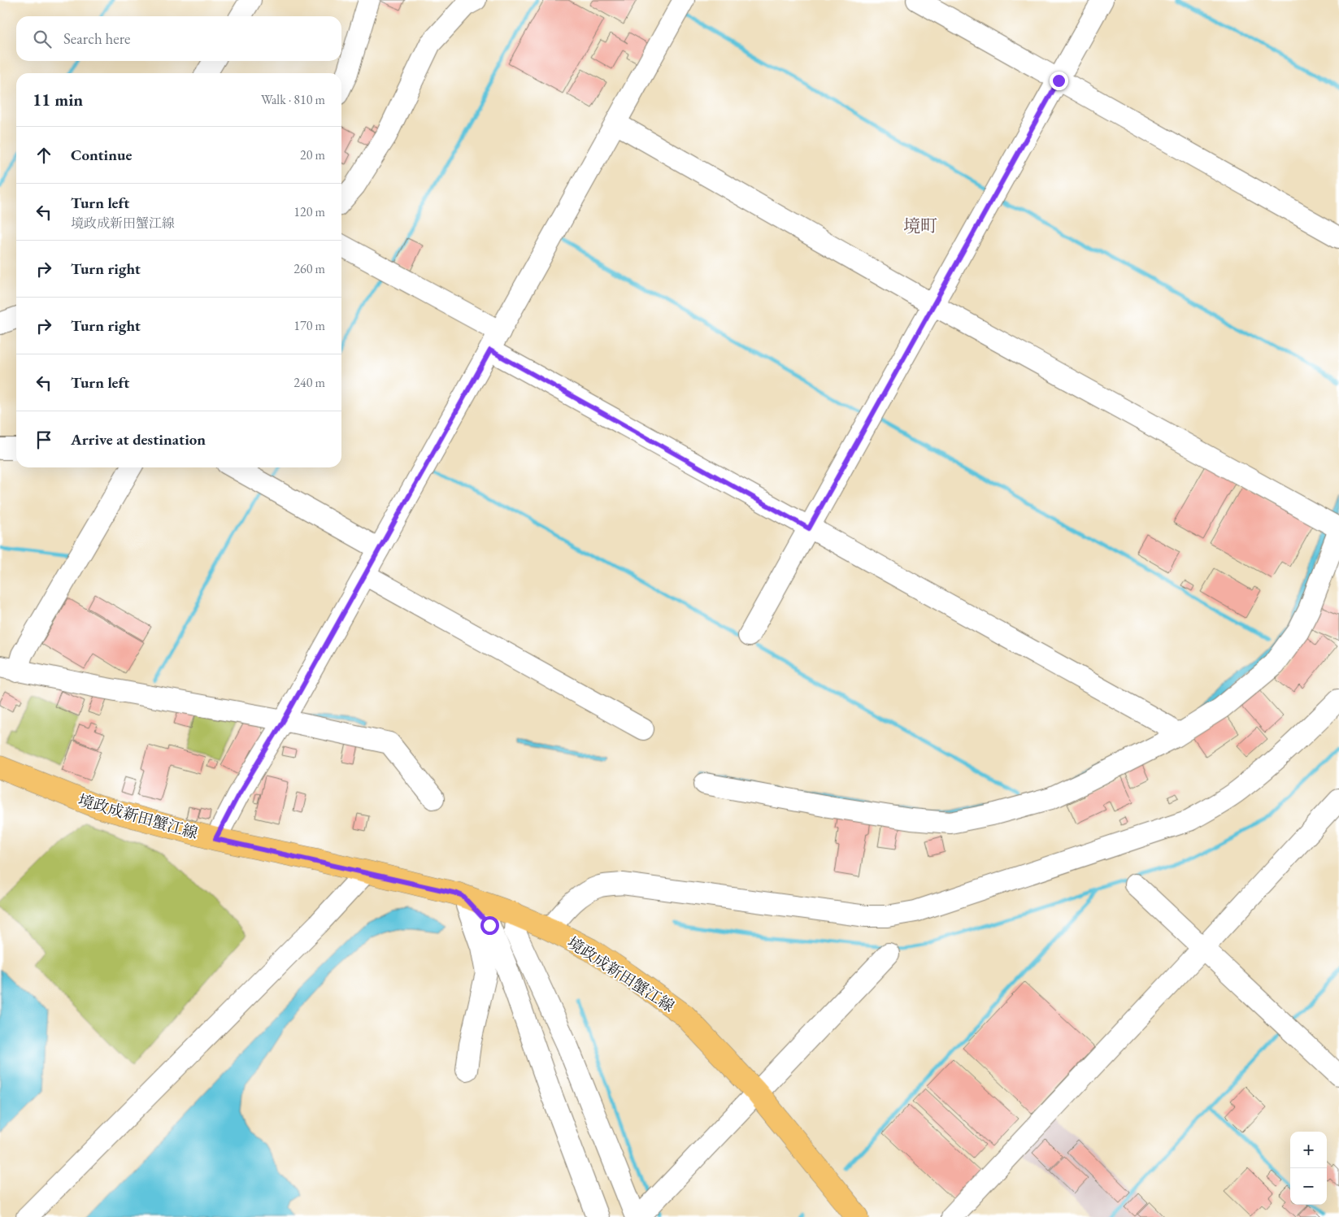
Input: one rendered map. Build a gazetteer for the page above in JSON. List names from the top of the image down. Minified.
{"streets":{"main road":["境政成新田蟹江線"]},"districts":["境町"],"page":{"search":"Search here","heading":["11 min","Walk · 810 m"],"list":[["Continue","20 m"],["Turn left","境政成新田蟹江線","120 m"],["Turn right","260 m"],["Turn right","170 m"],["Turn left","240 m"],"Arrive at destination"],"map_buttons":["+","−"]}}
